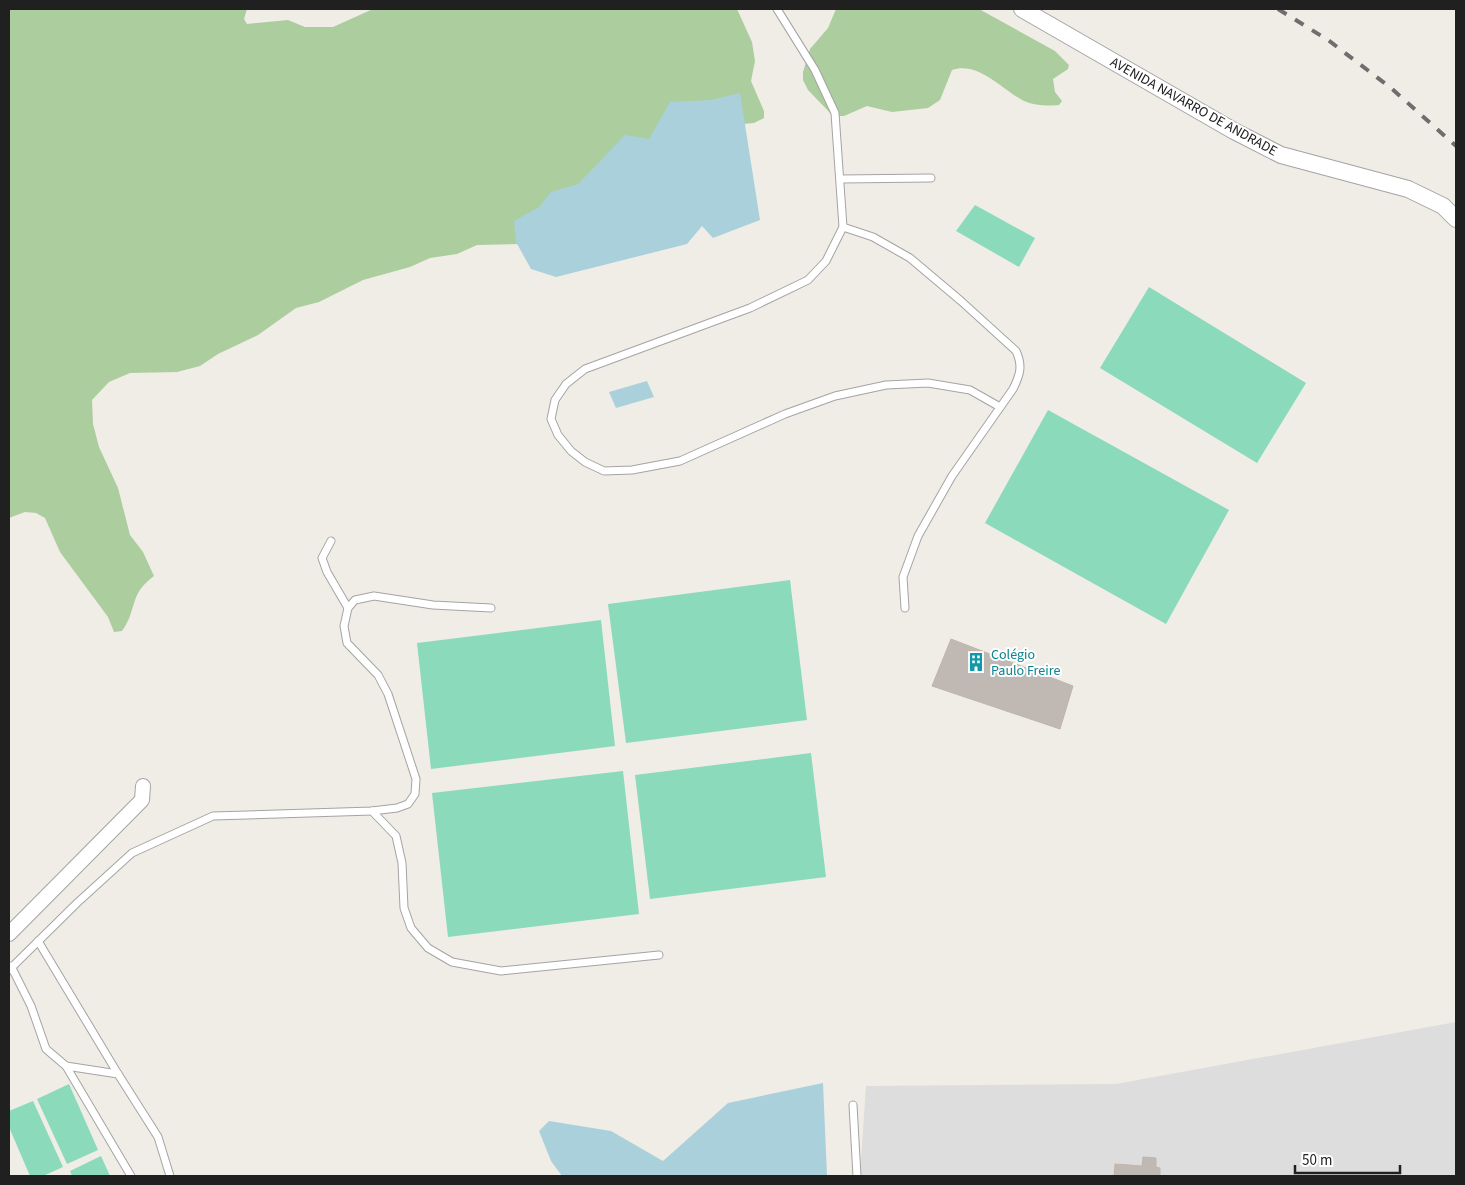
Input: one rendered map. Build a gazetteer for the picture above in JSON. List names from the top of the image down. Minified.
{"streets":{"street":["AVENIDA NAVARRO DE ANDRADE"]},"places":{"building":["Colégio Paulo Freire"]},"scale_bar":"50 m"}
